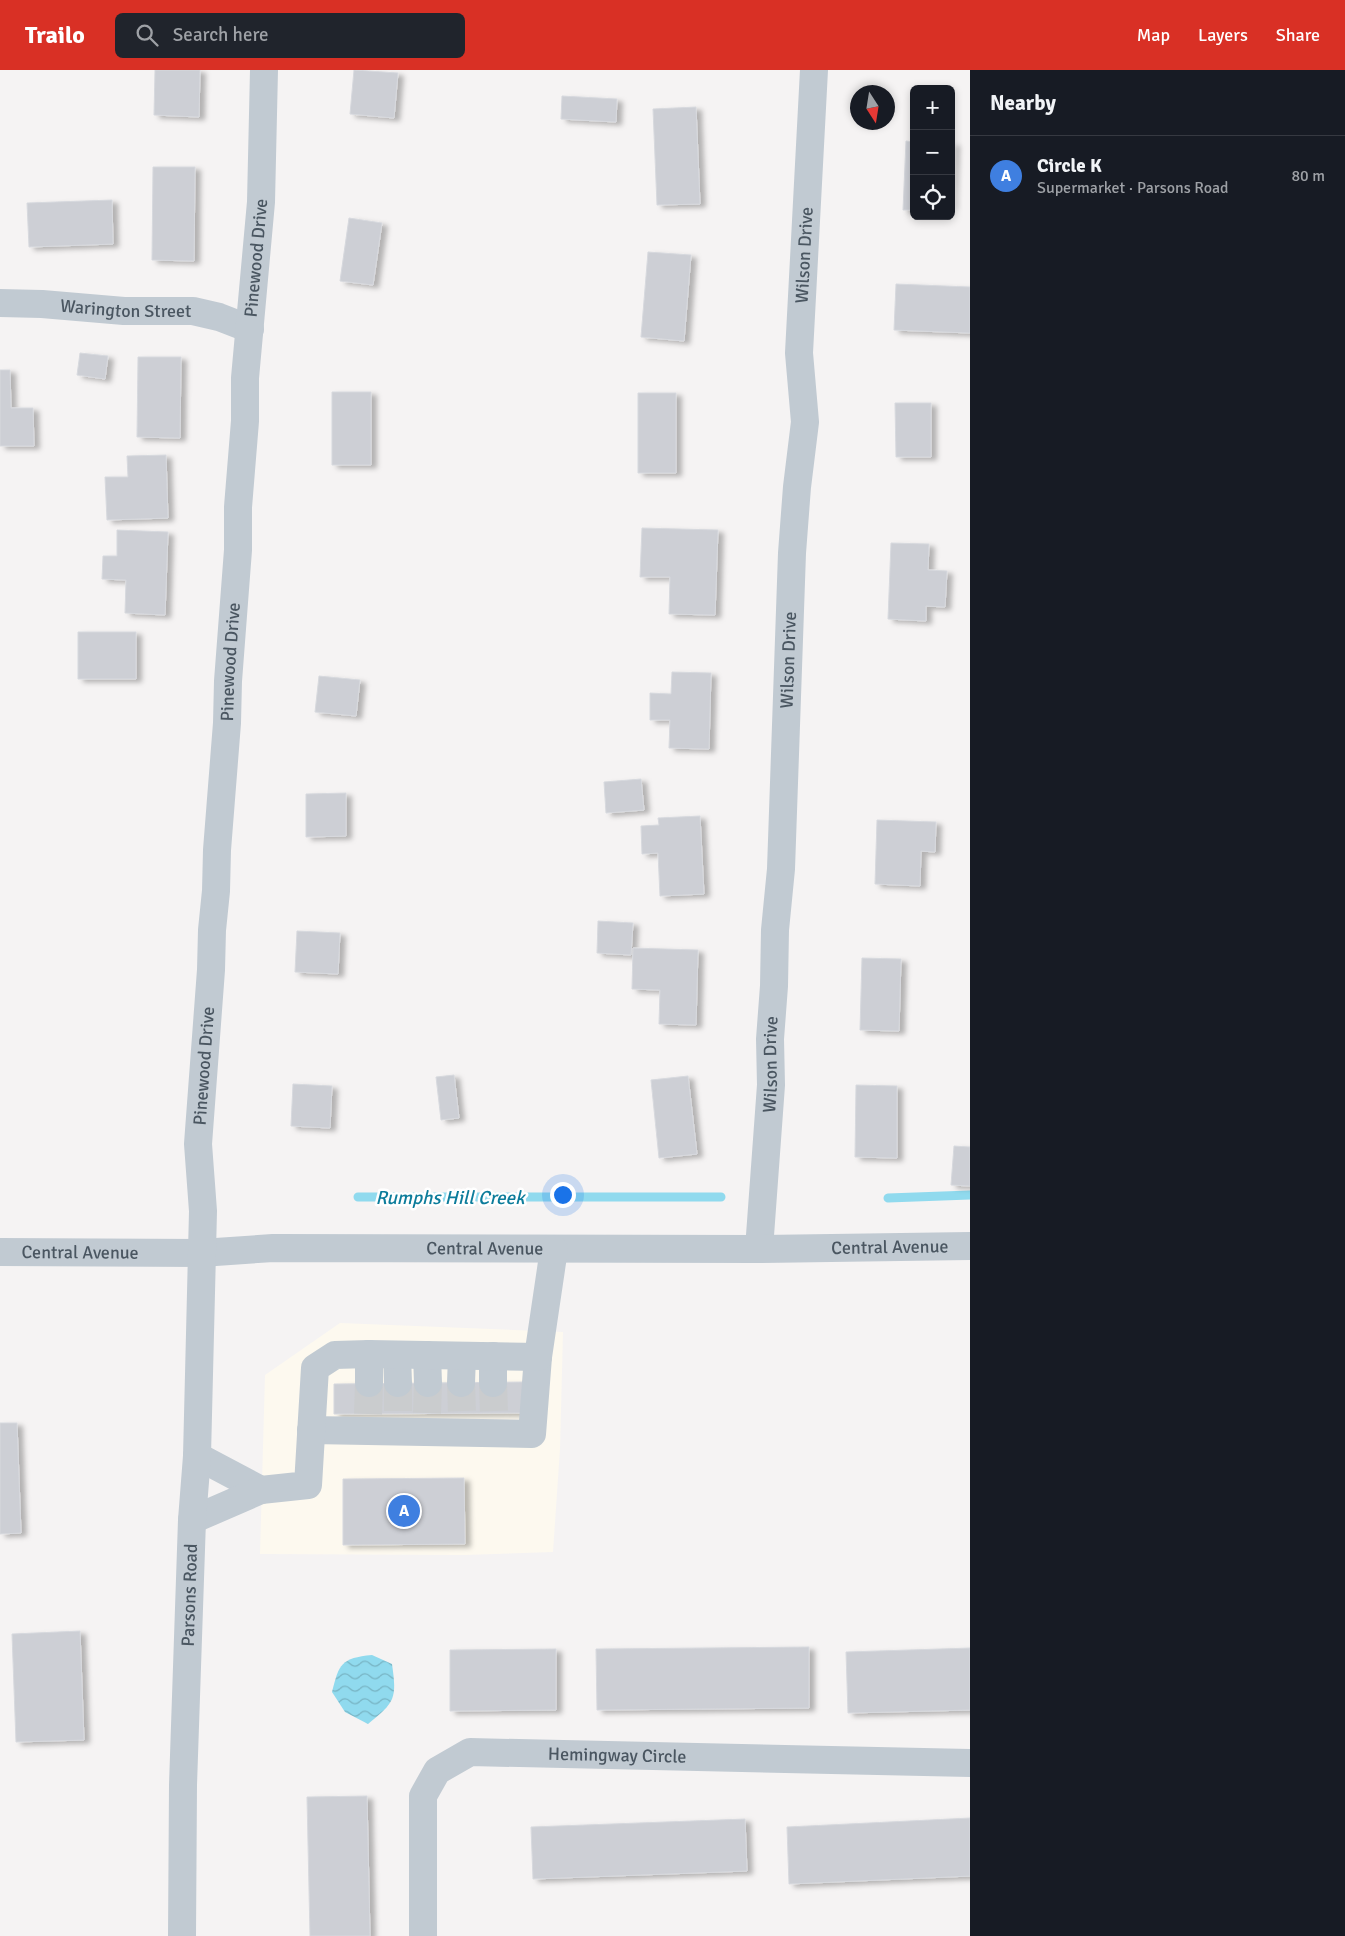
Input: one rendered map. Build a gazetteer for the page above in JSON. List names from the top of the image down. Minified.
{"streets":{"street":["Wilson Drive","Pinewood Drive","Warington Street","Central Avenue","Parsons Road","Hemingway Circle"]},"crossings":[["Wilson Drive","Central Avenue"],["Pinewood Drive","Warington Street"],["Pinewood Drive","Central Avenue"],["Pinewood Drive","Parsons Road"],["Central Avenue","Parsons Road"]],"water":["Rumphs Hill Creek"],"north":"bottom","page":{"header":"Trailo","search":"Search here","nav":["Map","Layers","Share"],"heading":"Nearby","map_buttons":["+","−"],"list":[{"mark":"A","name":"Circle K","note":"Supermarket · Parsons Road","value":"80 m"}],"pins":"A"}}
